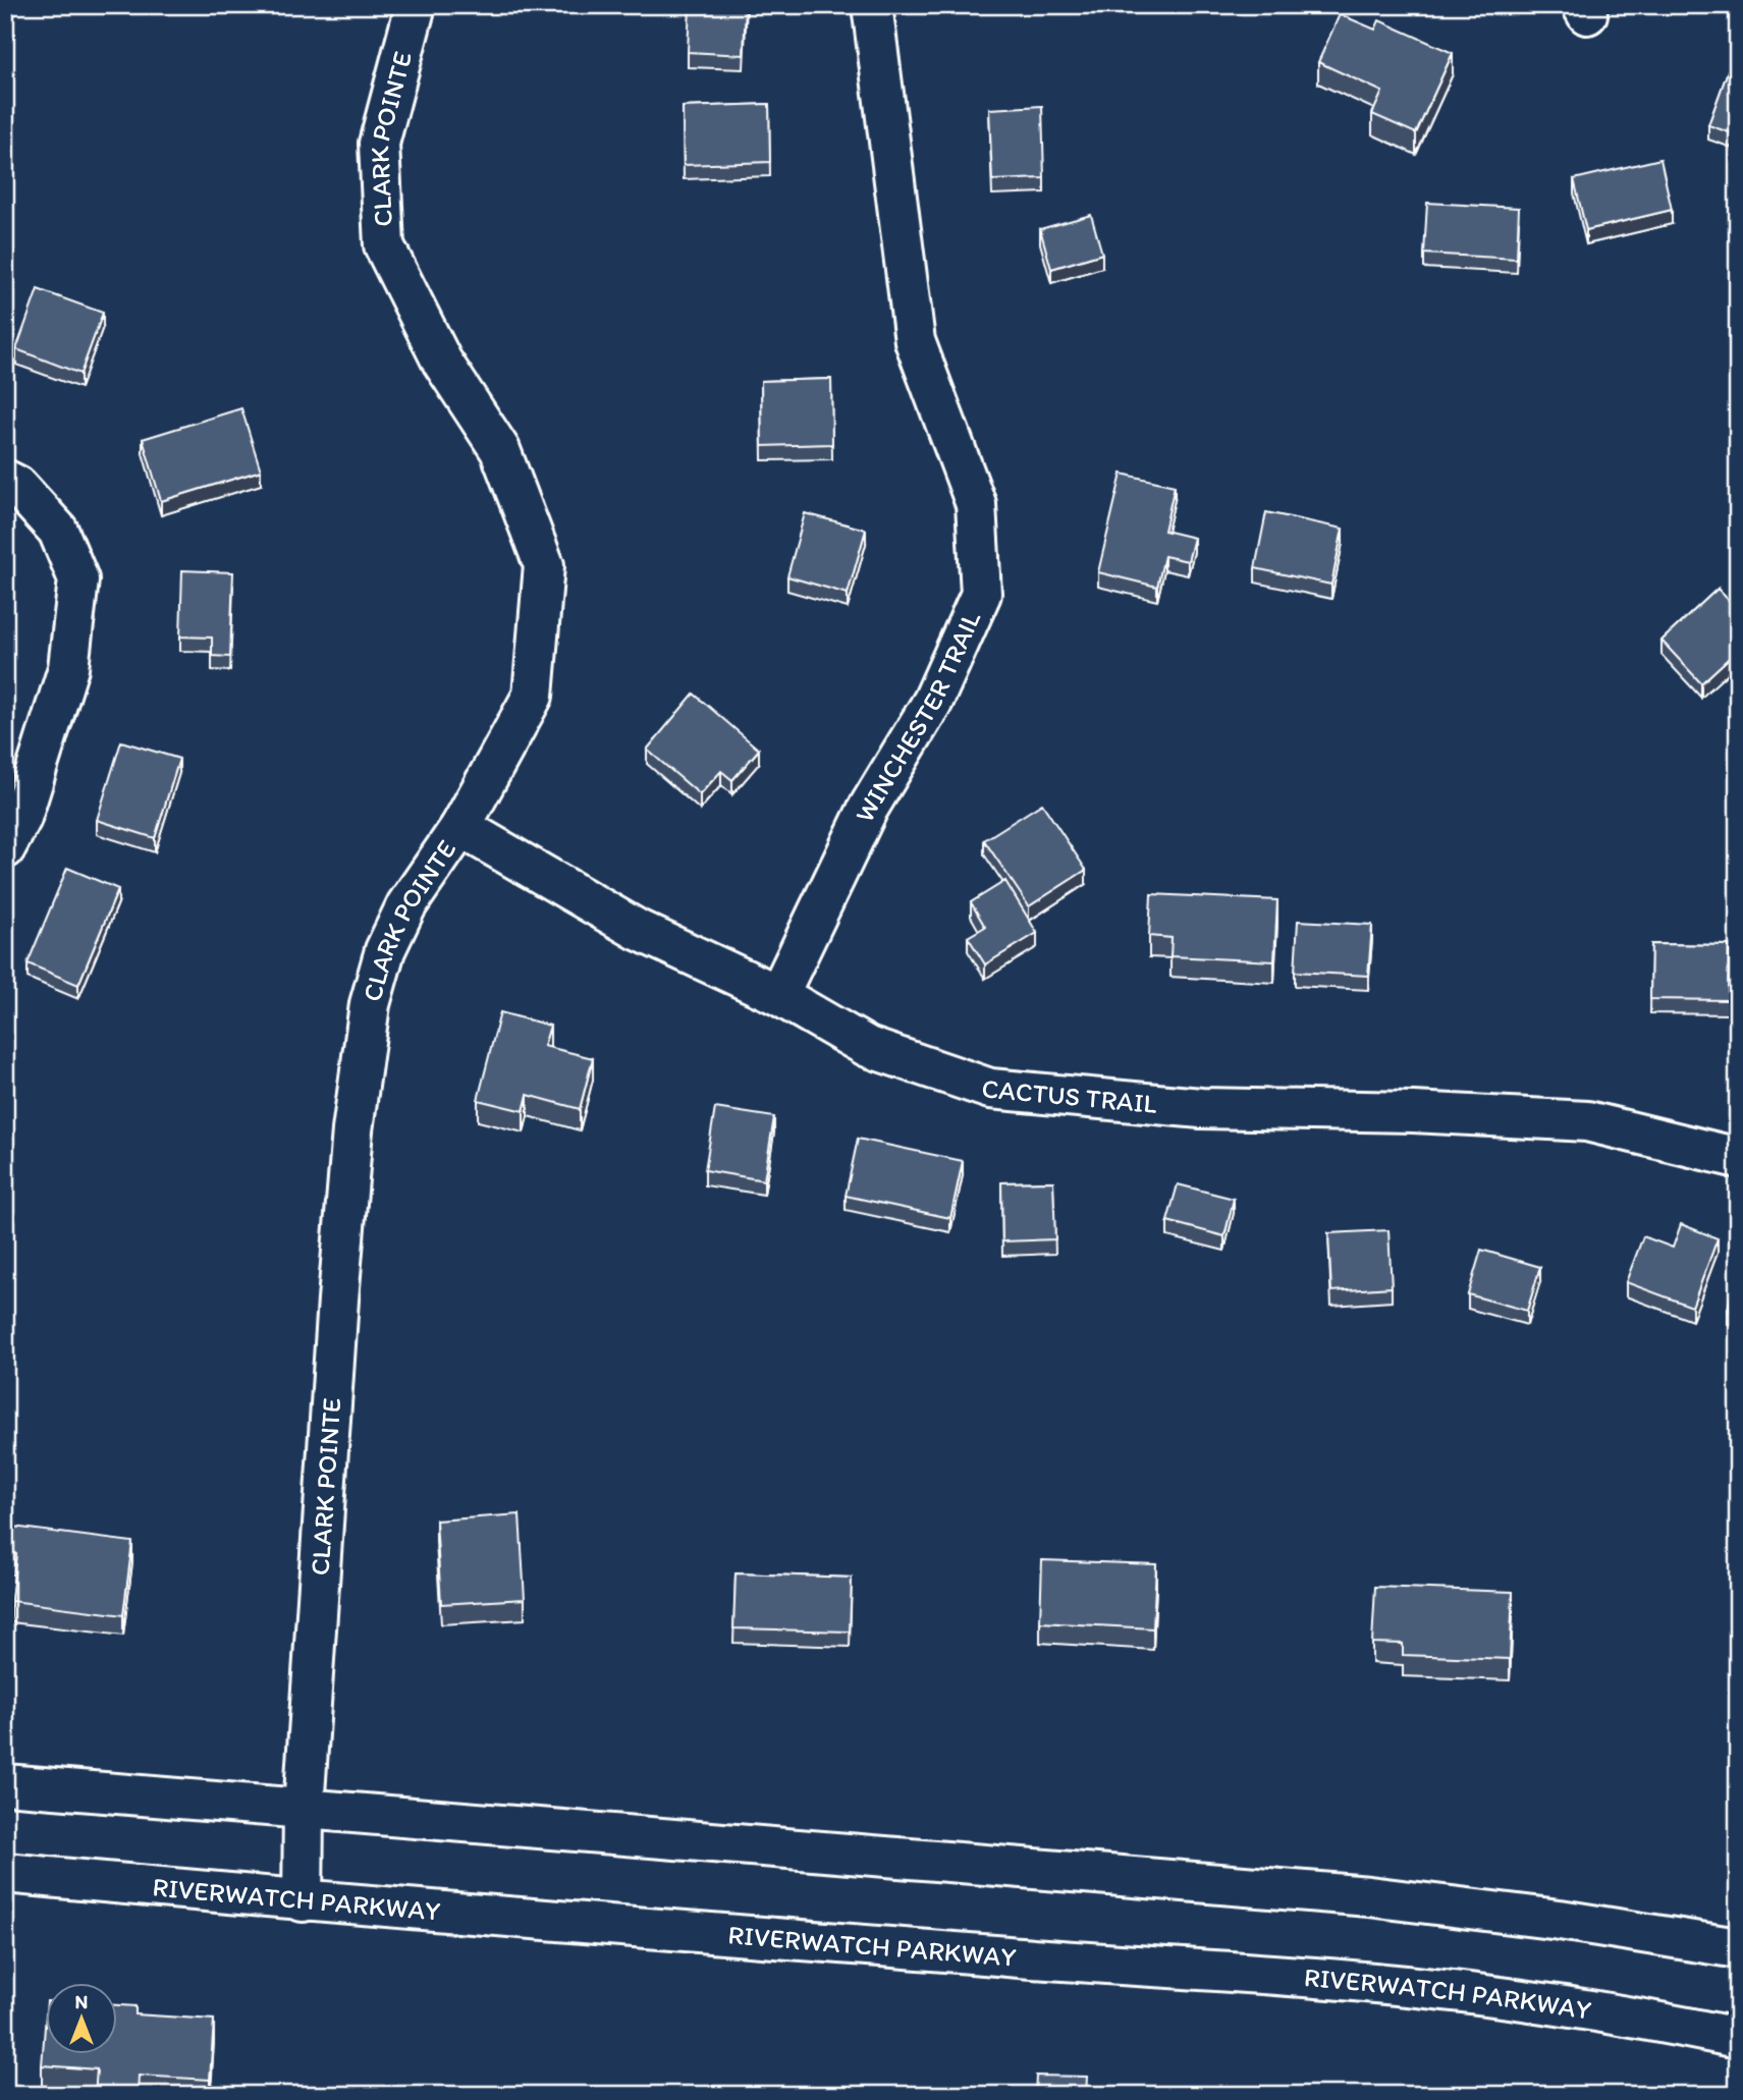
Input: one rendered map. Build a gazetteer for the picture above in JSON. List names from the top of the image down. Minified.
{"streets":{"street":["CLARK POINTE","WINCHESTER TRAIL","CACTUS TRAIL","RIVERWATCH PARKWAY"]},"crossings":[["CLARK POINTE","CACTUS TRAIL"],["CLARK POINTE","RIVERWATCH PARKWAY"],["WINCHESTER TRAIL","CACTUS TRAIL"]],"north":"top"}
